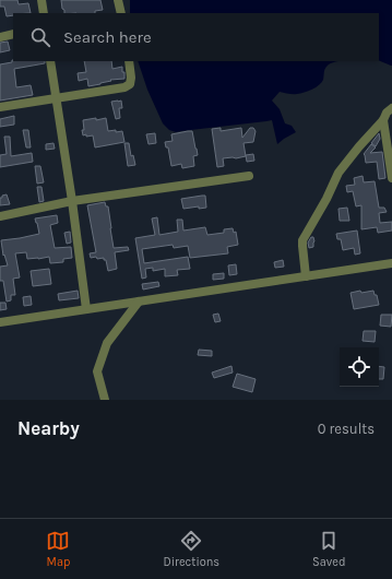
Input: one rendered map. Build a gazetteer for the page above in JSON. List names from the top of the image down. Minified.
{"page":{"search":"Search here","heading":["Nearby","0 results"],"nav":["Map","Directions","Saved"]}}
